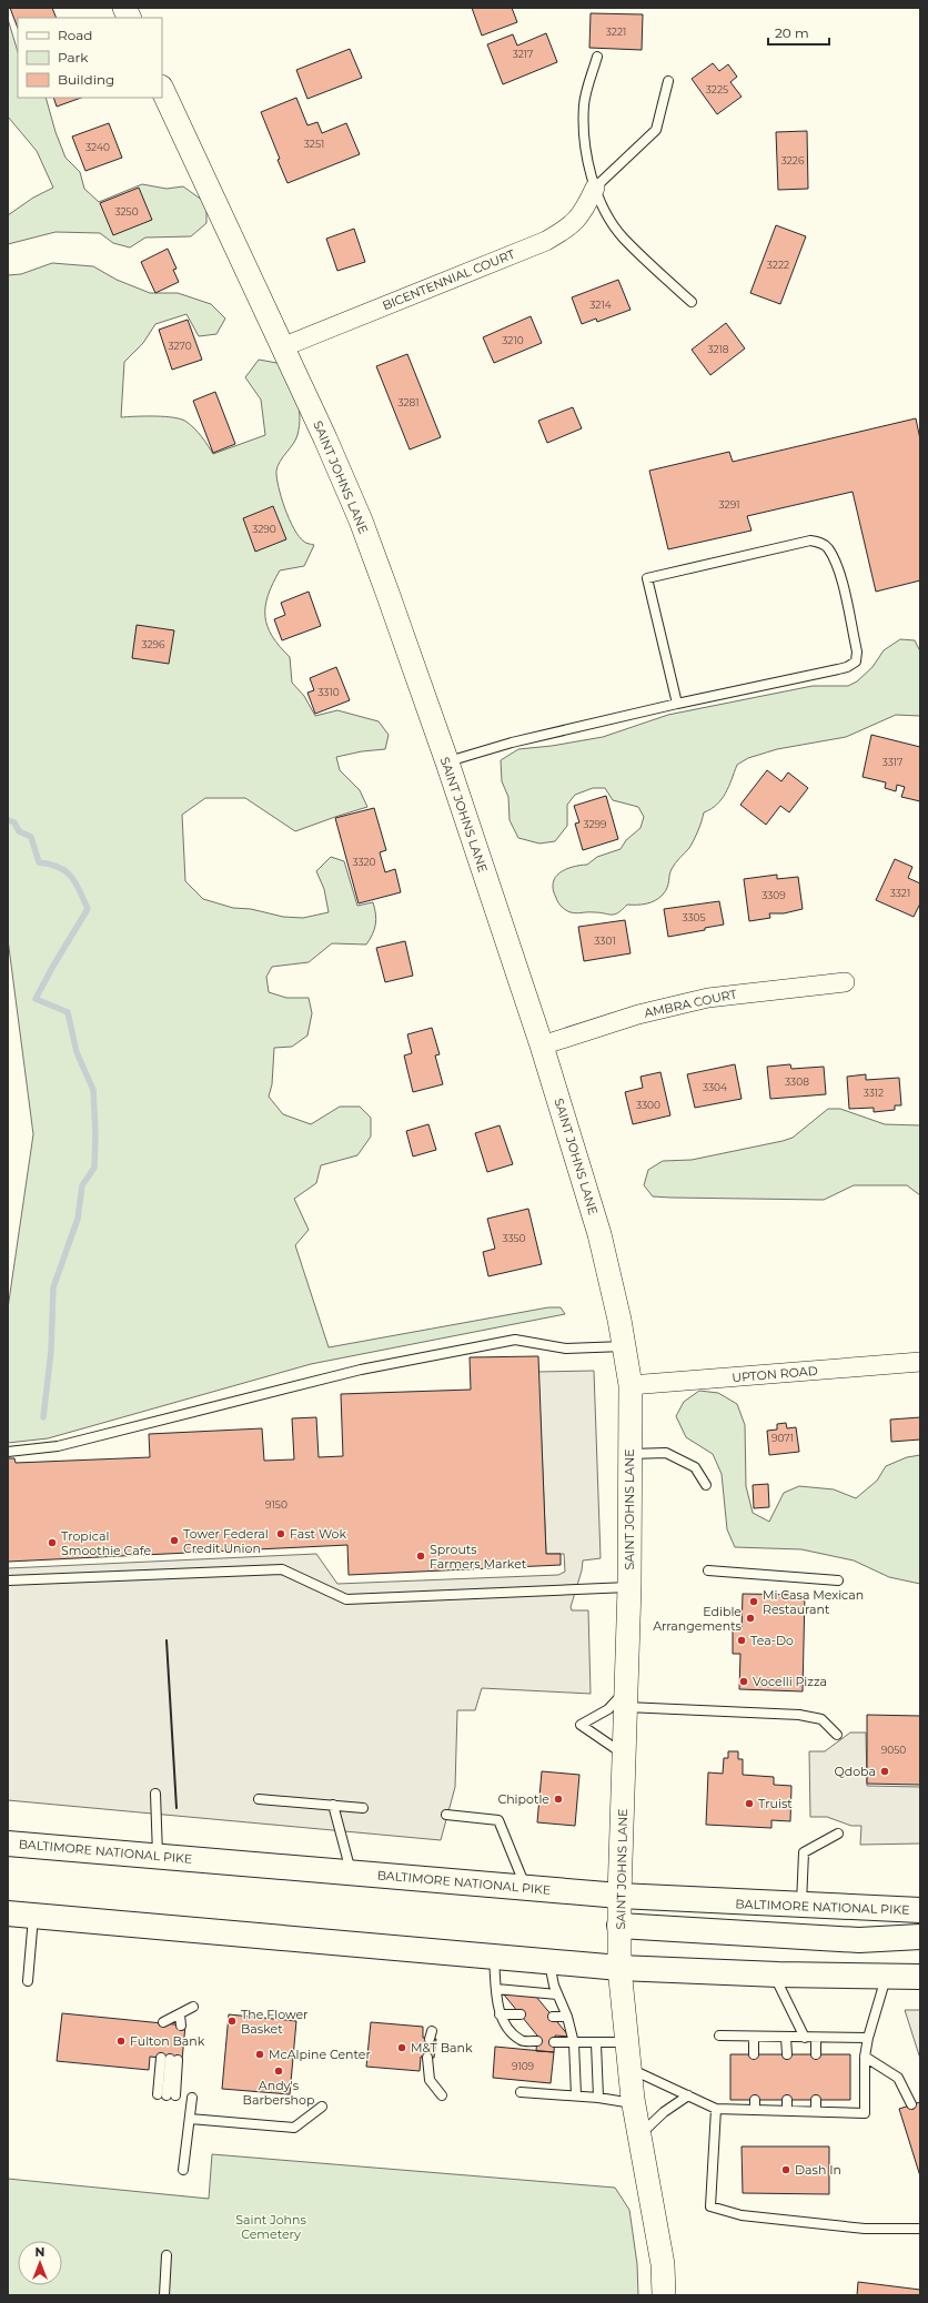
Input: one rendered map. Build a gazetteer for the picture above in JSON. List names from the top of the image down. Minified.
{"streets":{"main road":["BALTIMORE NATIONAL PIKE"],"street":["BICENTENNIAL COURT","SAINT JOHNS LANE","AMBRA COURT","UPTON ROAD"]},"crossings":[["BICENTENNIAL COURT","SAINT JOHNS LANE"],["SAINT JOHNS LANE","AMBRA COURT"],["SAINT JOHNS LANE","UPTON ROAD"],["SAINT JOHNS LANE","BALTIMORE NATIONAL PIKE"]],"parks":["Saint Johns Cemetery"],"places":["Fast Wok","Tower Federal Credit Union","Tropical Smoothie Cafe","Sprouts Farmers Market","Mi Casa Mexican Restaurant","Edible Arrangements","Tea-Do","Vocelli Pizza","Qdoba","Chipotle","Truist","The Flower Basket","Fulton Bank","M&T Bank","McAlpine Center","Andy's Barbershop","Dash In"],"house_numbers":["3221","3217","3225","3251","3240","3226","3250","3222","3214","3210","3270","3218","3281","3291","3290","3296","3310","3317","3299","3320","3321","3309","3305","3301","3308","3304","3312","3300","3350","9071","9150","9050","9109"],"legend":["Road","Park","Building"],"scale_bar":"20 m","north":"top"}
